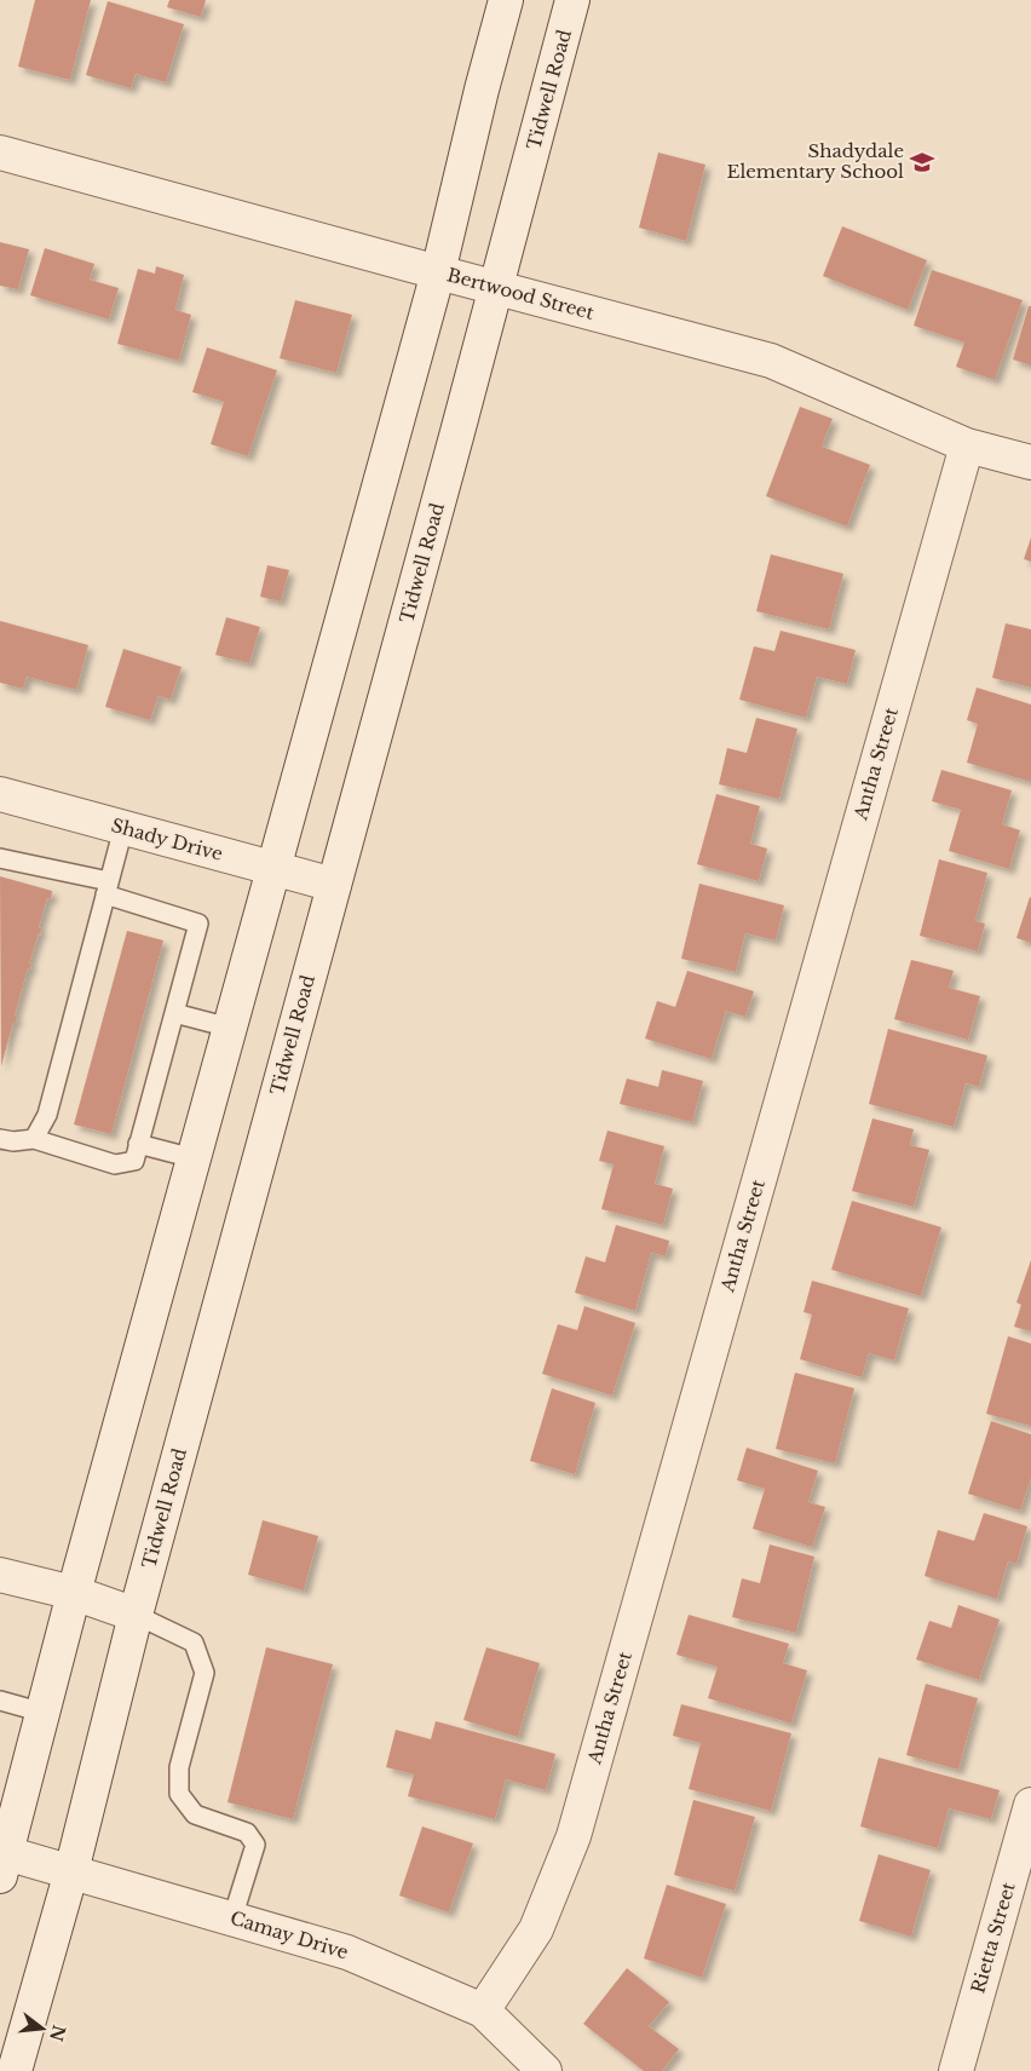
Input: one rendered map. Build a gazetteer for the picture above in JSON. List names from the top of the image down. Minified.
{"streets":{"street":["Tidwell Road","Bertwood Street","Antha Street","Shady Drive","Camay Drive","Rietta Street"]},"crossings":[["Tidwell Road","Bertwood Street"],["Tidwell Road","Shady Drive"],["Tidwell Road","Camay Drive"],["Bertwood Street","Antha Street"],["Antha Street","Camay Drive"]],"places":{"school or university":["Shadydale Elementary School"]},"north":"right"}
